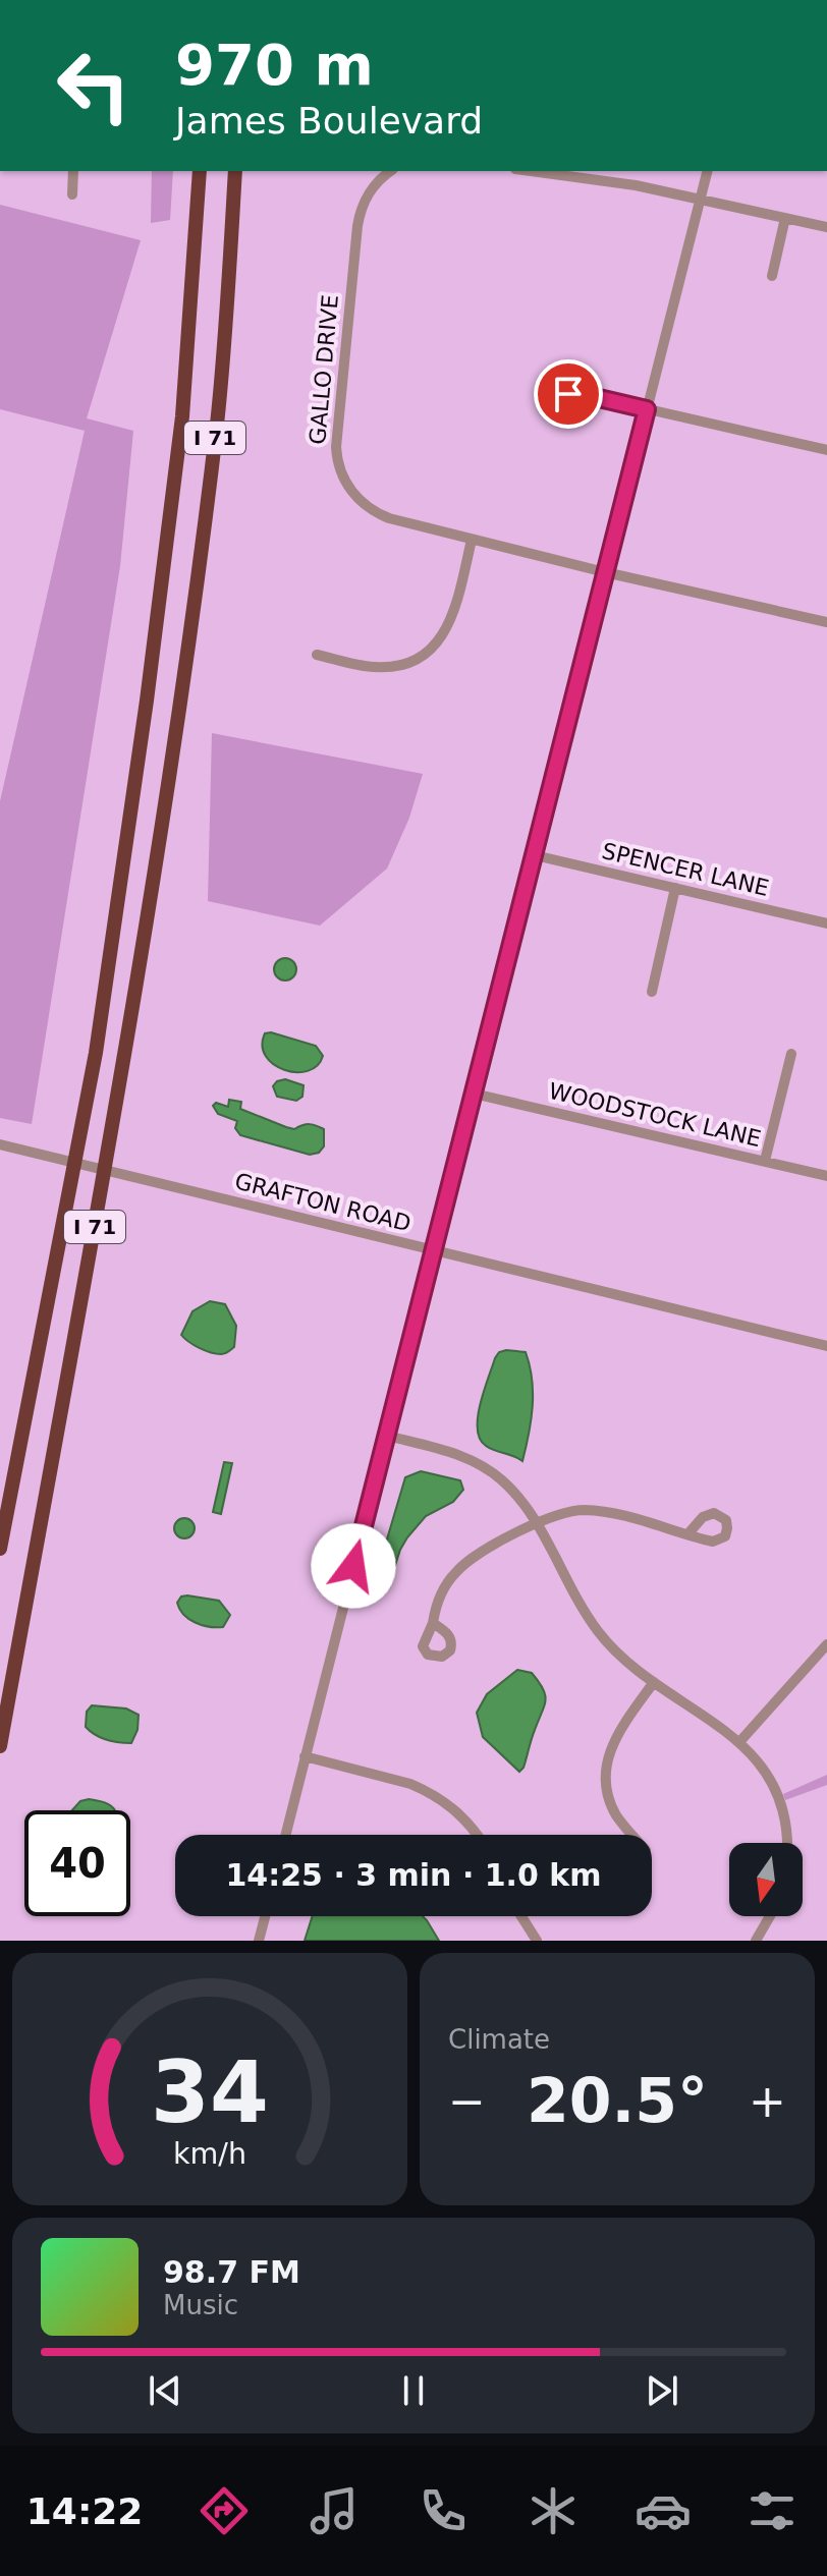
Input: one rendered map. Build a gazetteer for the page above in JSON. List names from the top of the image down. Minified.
{"streets":{"highway":["I 71"],"street":["GALLO DRIVE","SPENCER LANE","WOODSTOCK LANE","GRAFTON ROAD"]},"north":"bottom","page":{"turn":["970 m","James Boulevard"],"limit":"40","trip":"14:25 · 3 min · 1.0 km","tile":"Climate","heat":["−","20.5°","+"],"song":["98.7 FM","Music"],"tabs":"14:22","gauge":["34","km/h"]}}
